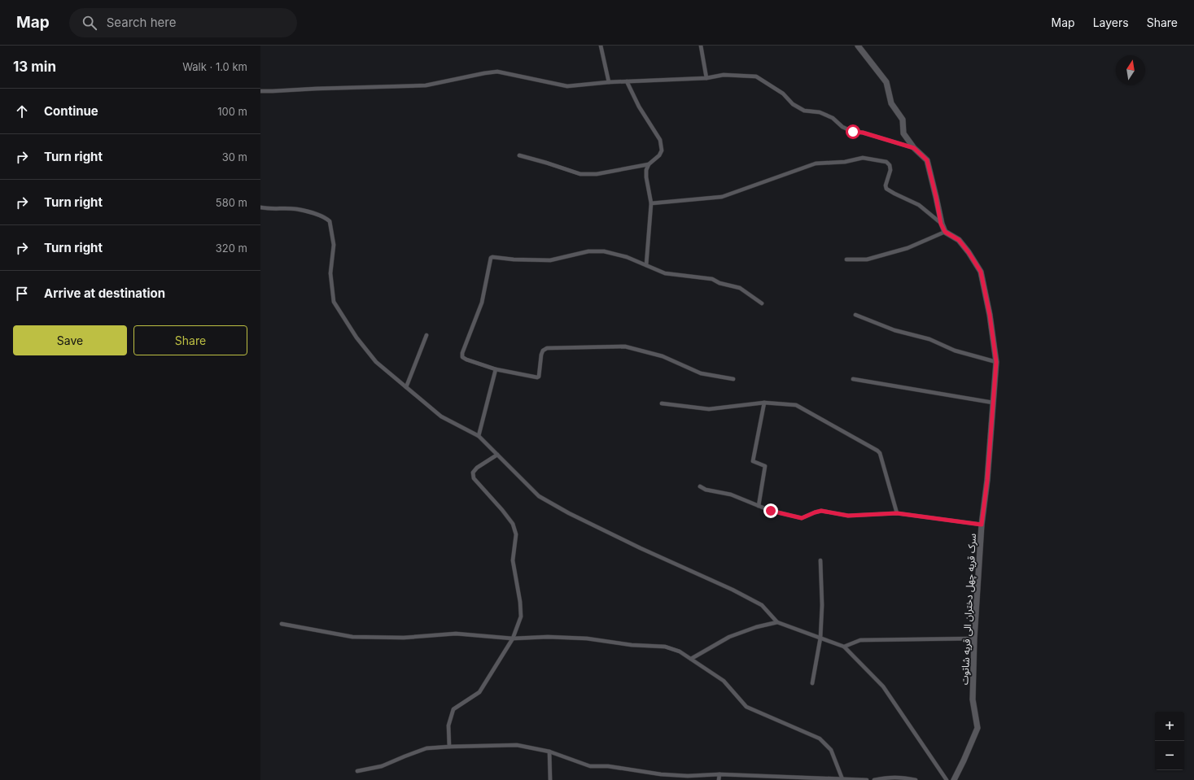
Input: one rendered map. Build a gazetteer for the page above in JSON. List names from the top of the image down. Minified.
{"streets":{"street":["سرک قریه چهل دختران الی قریه شاتوت"]},"north":"top","page":{"header":"Map","search":"Search here","nav":["Map","Layers","Share"],"heading":["13 min","Walk · 1.0 km"],"list":[["Continue","100 m"],["Turn right","30 m"],["Turn right","580 m"],["Turn right","320 m"],"Arrive at destination"],"buttons":["Save","Share"],"map_buttons":["+","−"]}}
